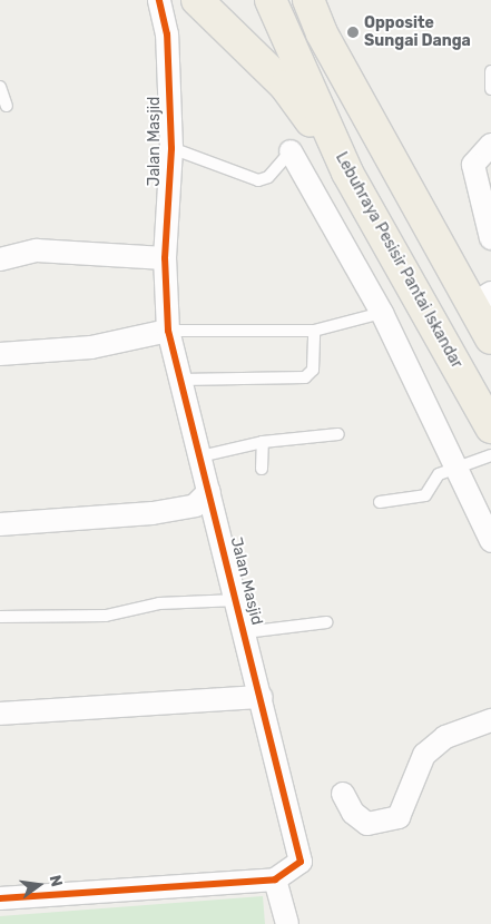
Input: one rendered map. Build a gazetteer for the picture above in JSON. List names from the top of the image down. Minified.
{"streets":{"highway":["Lebuhraya Pesisir Pantai Iskandar"],"street":["Jalan Masjid"]},"places":["Opposite Sungai Danga"],"north":"right"}
